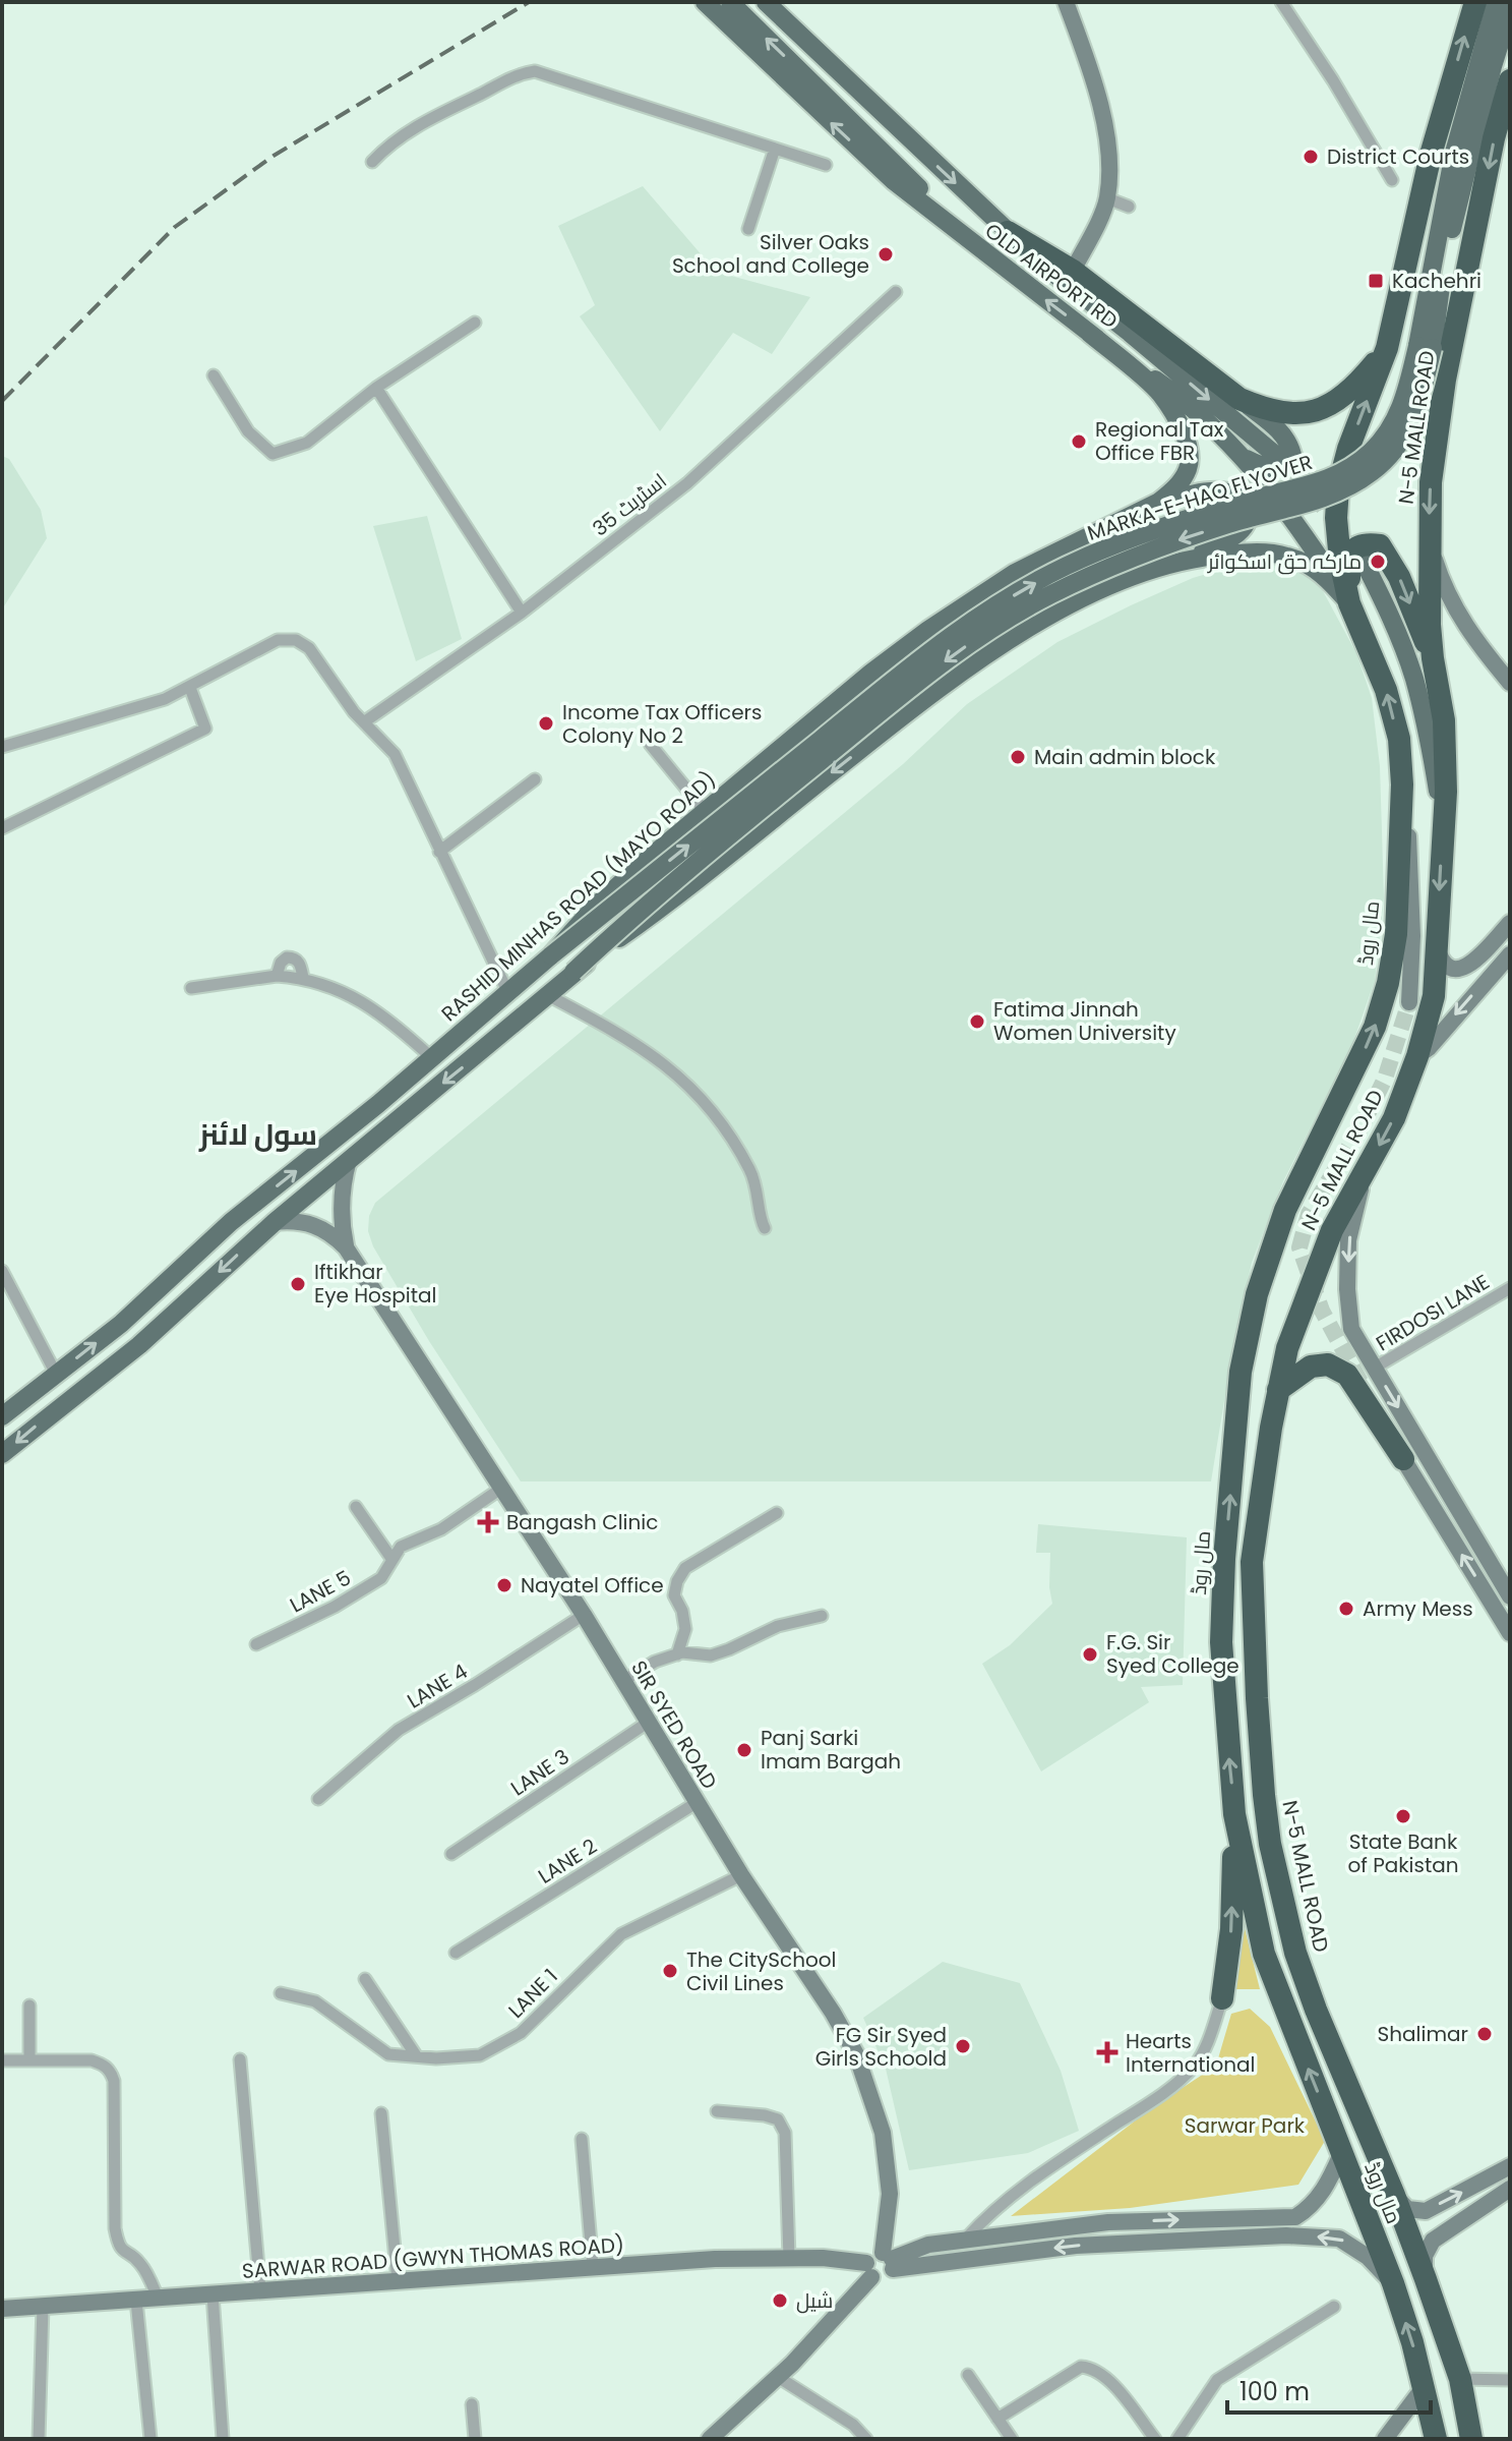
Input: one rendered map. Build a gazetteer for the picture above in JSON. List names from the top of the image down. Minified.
{"streets":{"highway":["N-5 MALL ROAD","مال روڈ"],"main road":["OLD AIRPORT RD","MARKA-E-HAQ FLYOVER","RASHID MINHAS ROAD (MAYO ROAD)"],"street":["اسٹریٹ 35","FIRDOSI LANE","LANE 5","LANE 4","SIR SYED ROAD","LANE 3","LANE 2","LANE 1","SARWAR ROAD (GWYN THOMAS ROAD)"]},"crossings":[["OLD AIRPORT RD","RASHID MINHAS ROAD (MAYO ROAD)"],["OLD AIRPORT RD","مال روڈ"],["N-5 MALL ROAD","مال روڈ"],["MARKA-E-HAQ FLYOVER","RASHID MINHAS ROAD (MAYO ROAD)"],["LANE 5","SIR SYED ROAD"],["LANE 4","SIR SYED ROAD"],["SIR SYED ROAD","LANE 3"],["SIR SYED ROAD","LANE 2"],["SIR SYED ROAD","LANE 1"]],"one_way":["مال روڈ"],"districts":["سول لائنز"],"parks":["Sarwar Park"],"places":{"other":["District Courts","Silver Oaks School and College","Regional Tax Office FBR","مارکہ حق اسکوائر","Income Tax Officers Colony No 2","Main admin block","Fatima Jinnah Women University","Iftikhar Eye Hospital","Nayatel Office","Army Mess","F.G. Sir Syed College","Panj Sarki Imam Bargah","State Bank of Pakistan","The CitySchool Civil Lines","Shalimar","FG Sir Syed Girls Schoold","شیل"],"transit":["Kachehri"],"health":["Bangash Clinic","Hearts International"]},"scale_bar":"100 m"}
